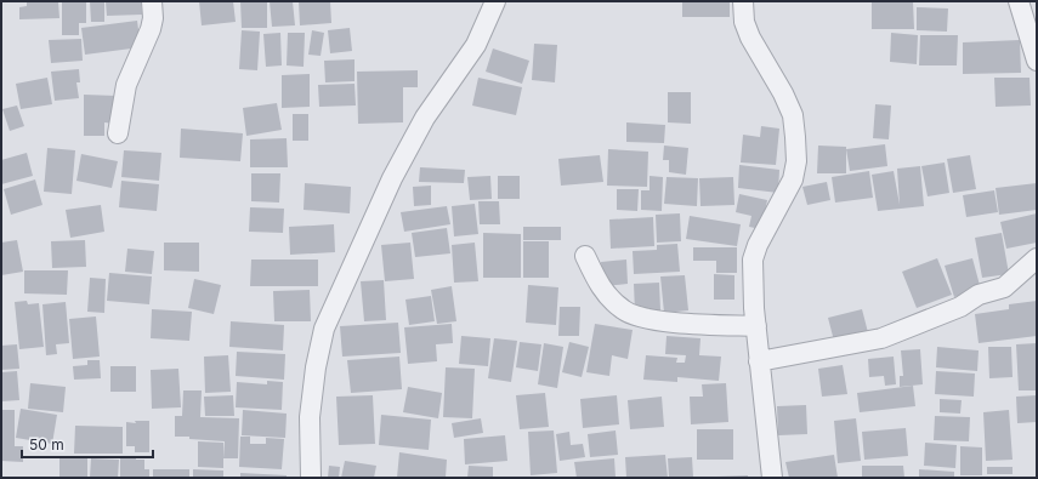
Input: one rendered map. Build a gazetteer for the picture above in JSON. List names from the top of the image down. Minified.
{"scale_bar":"50 m"}
